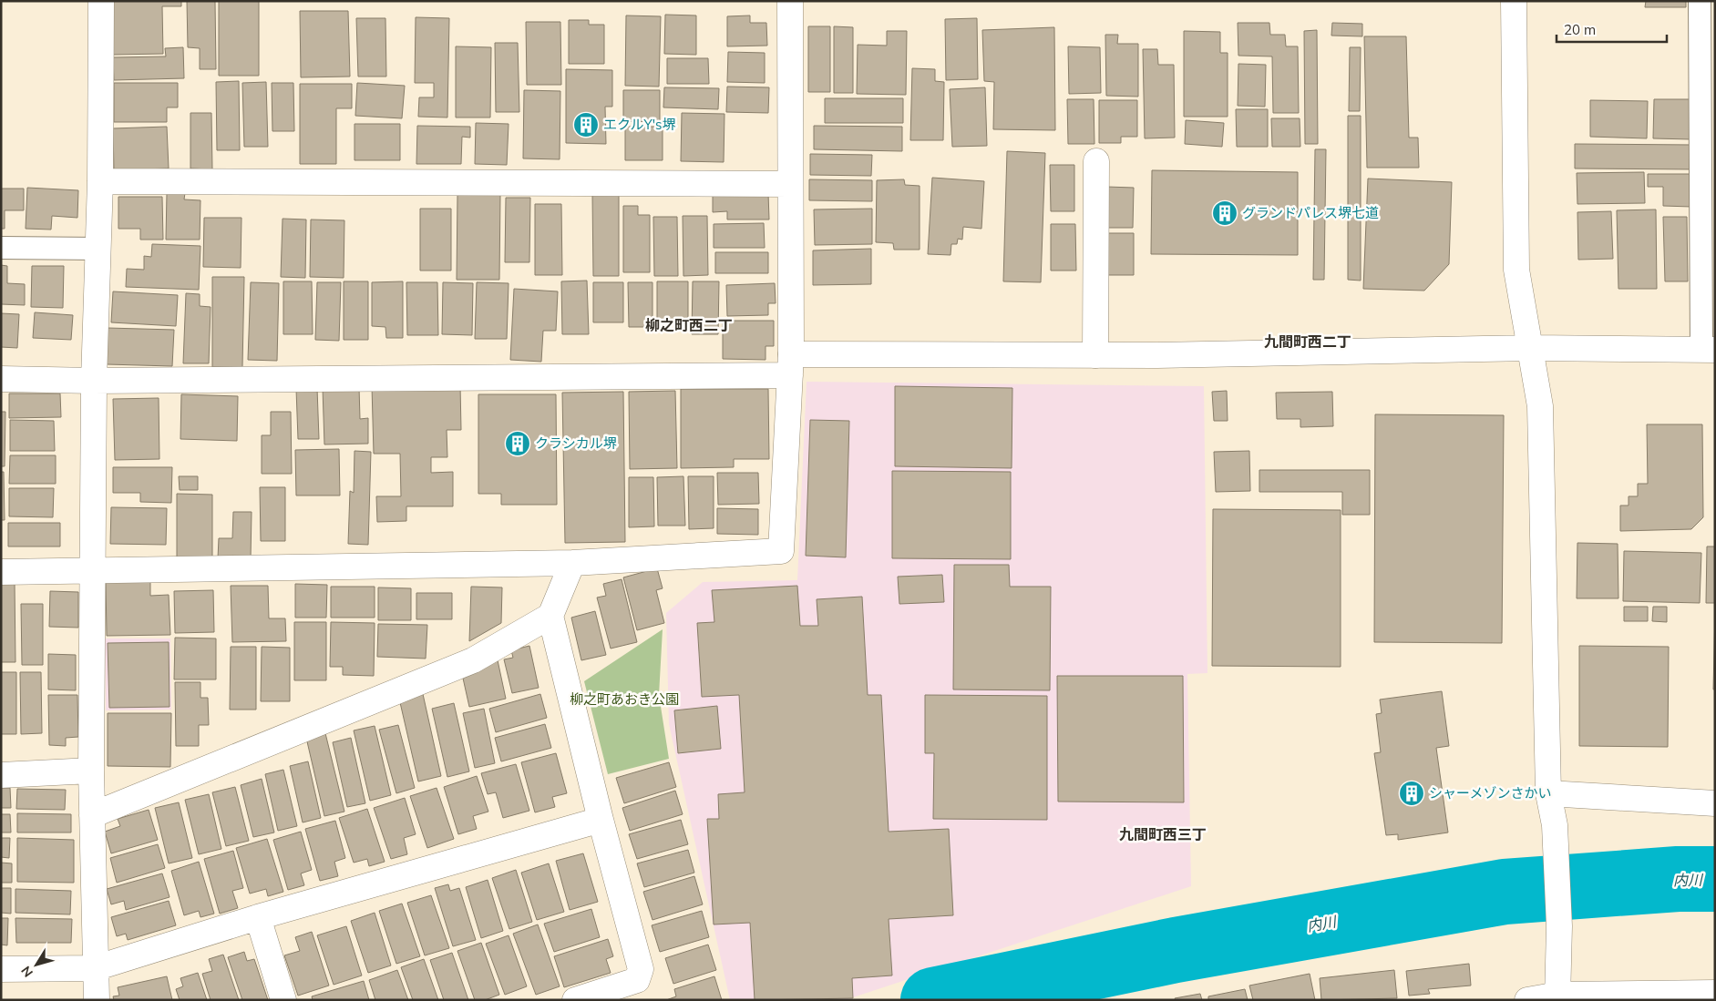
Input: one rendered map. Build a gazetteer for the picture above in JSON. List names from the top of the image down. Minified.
{"districts":["柳之町西二丁","九間町西二丁","九間町西三丁"],"water":["内川"],"parks":["柳之町あおき公園"],"places":{"building":["エクルY's堺","グランドパレス堺七道","クラシカル堺","シャーメゾンさかい"]},"scale_bar":"20 m","north":"bottom left"}
